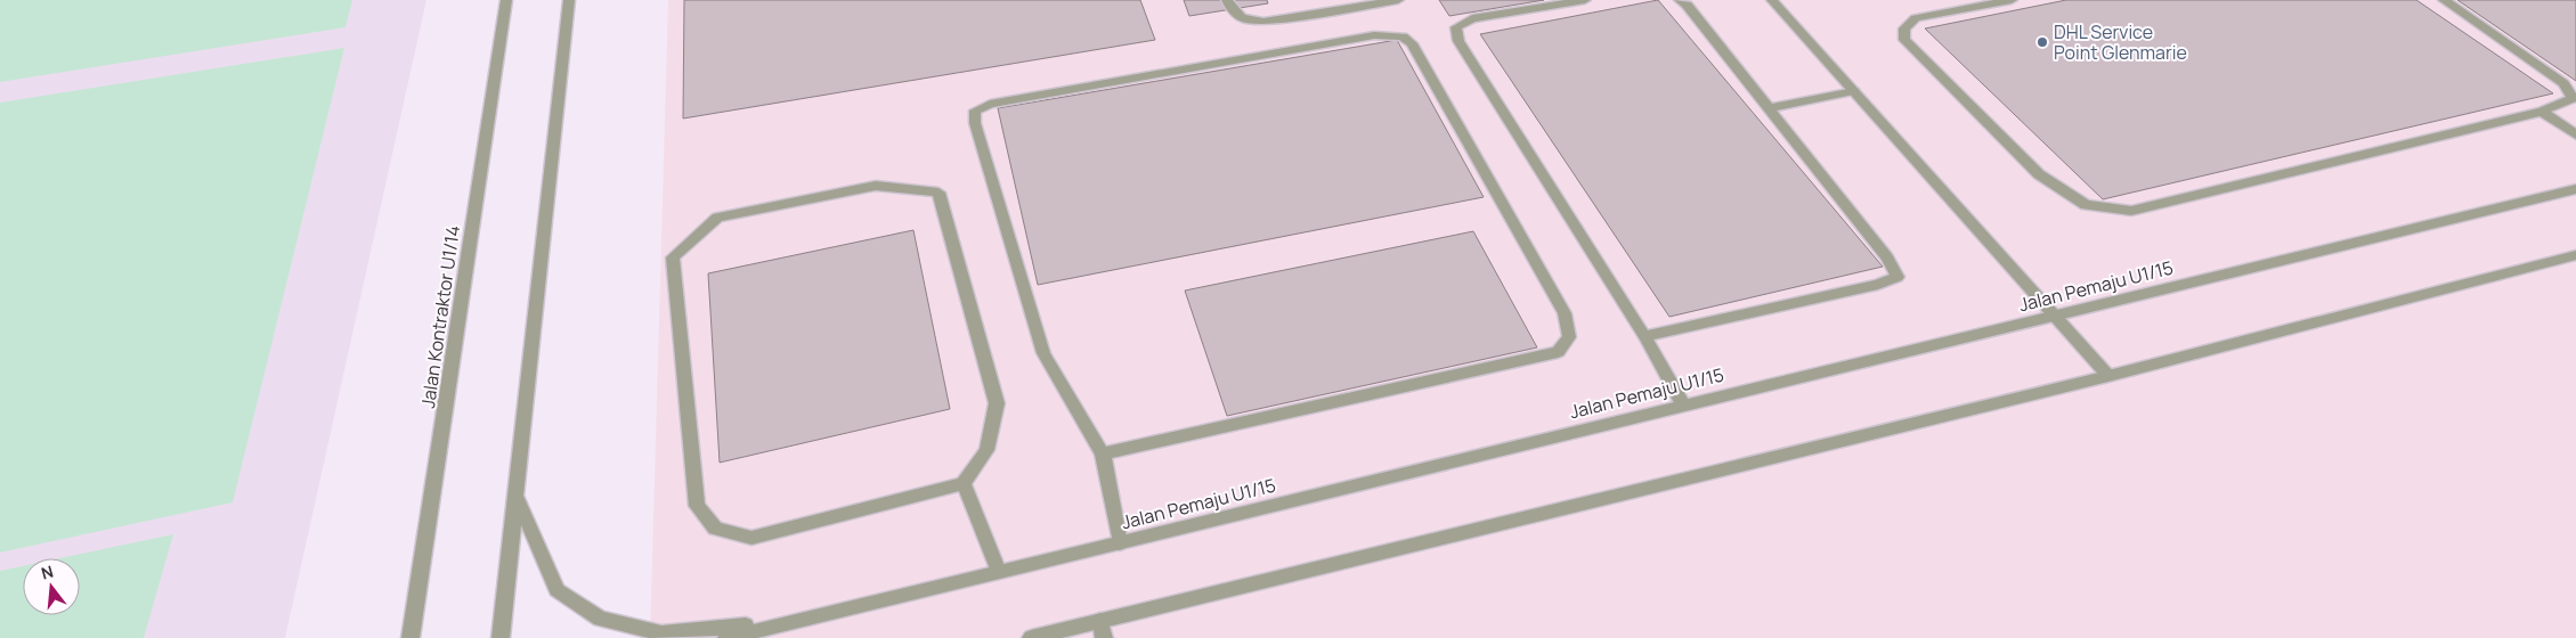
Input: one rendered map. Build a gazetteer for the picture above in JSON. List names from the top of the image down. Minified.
{"streets":{"street":["Jalan Pemaju U1/15","Jalan Kontraktor U1/14"]},"places":["DHL Service Point Glenmarie"],"north":"top"}
